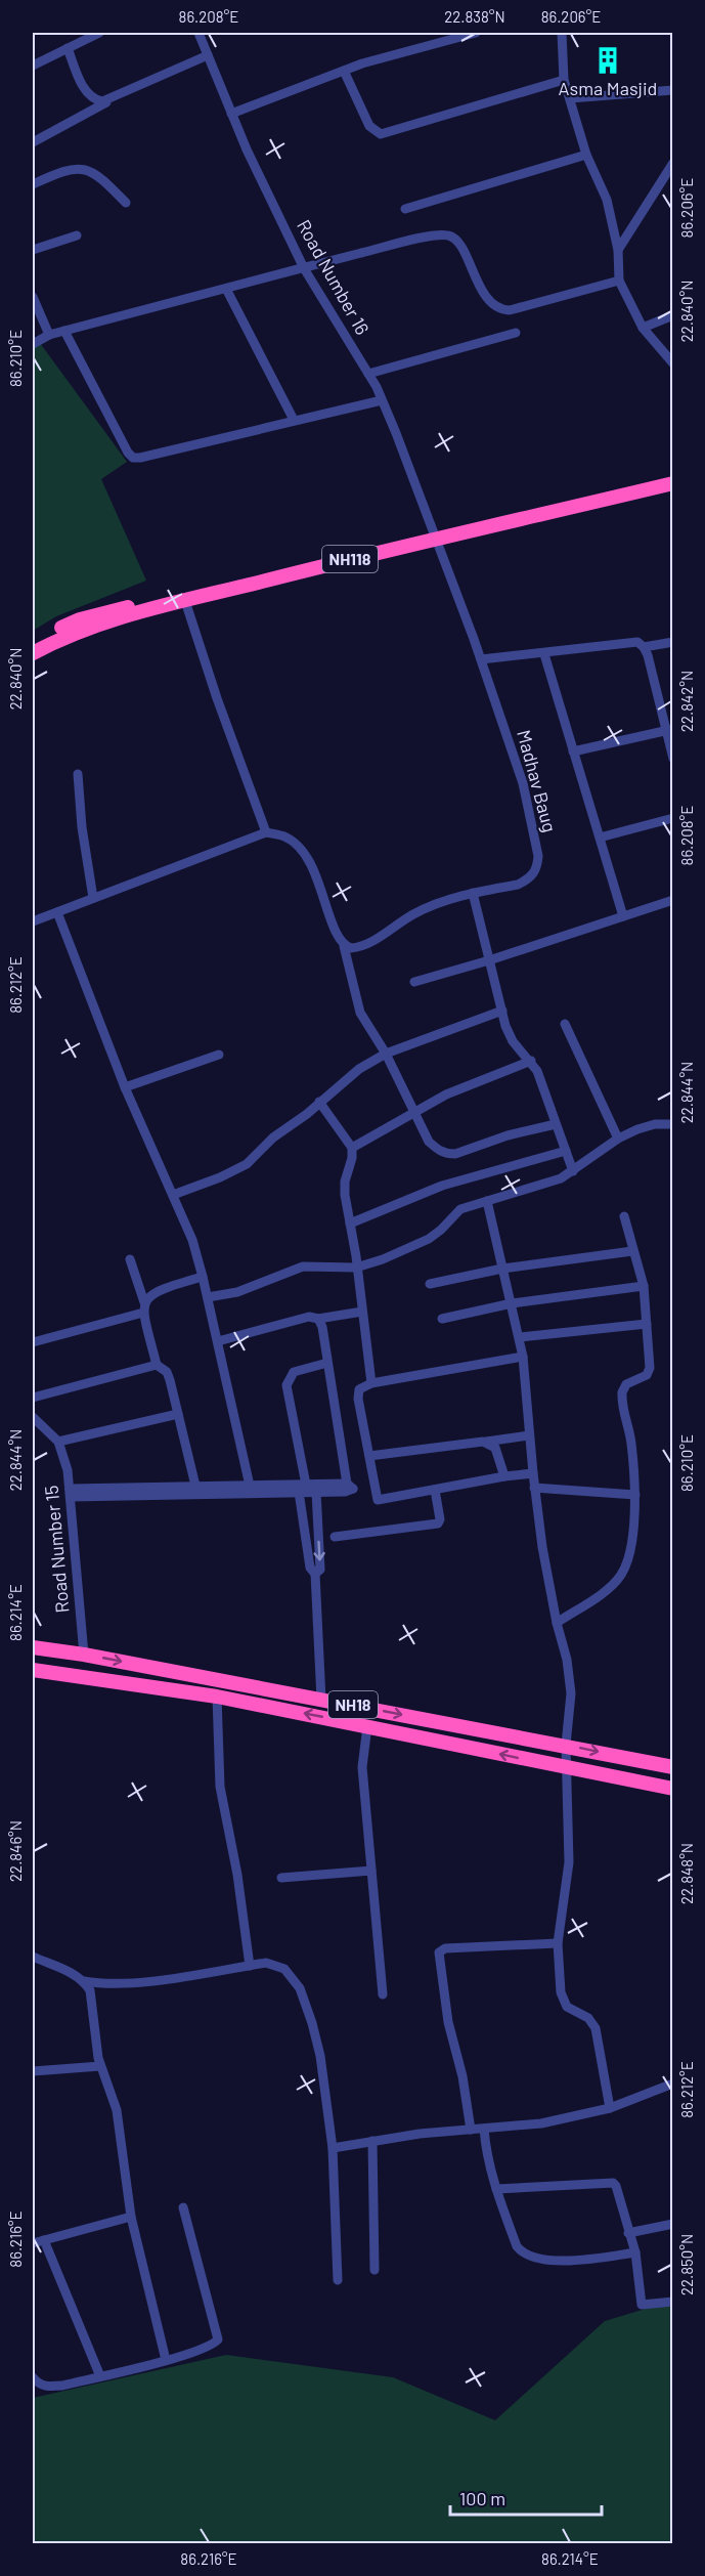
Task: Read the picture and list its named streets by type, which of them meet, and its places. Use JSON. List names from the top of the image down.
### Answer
{
  "streets": {
    "highway": ["NH118", "NH18"],
    "street": ["Road Number 16", "Madhav Baug", "Road Number 15"]
  },
  "crossings": [
    ["Road Number 16", "NH118"],
    ["Road Number 16", "Madhav Baug"],
    ["NH118", "Madhav Baug"],
    ["Road Number 15", "NH18"]
  ],
  "places": {
    "building": ["Asma Masjid"]
  },
  "scale_bar": "100 m",
  "coordinates": [
    "86.208°E",
    "22.838°N",
    "86.206°E",
    "22.840°N",
    "86.210°E",
    "22.842°N",
    "86.212°E",
    "22.844°N",
    "86.214°E",
    "22.846°N",
    "22.848°N",
    "86.216°E",
    "22.850°N"
  ]
}
